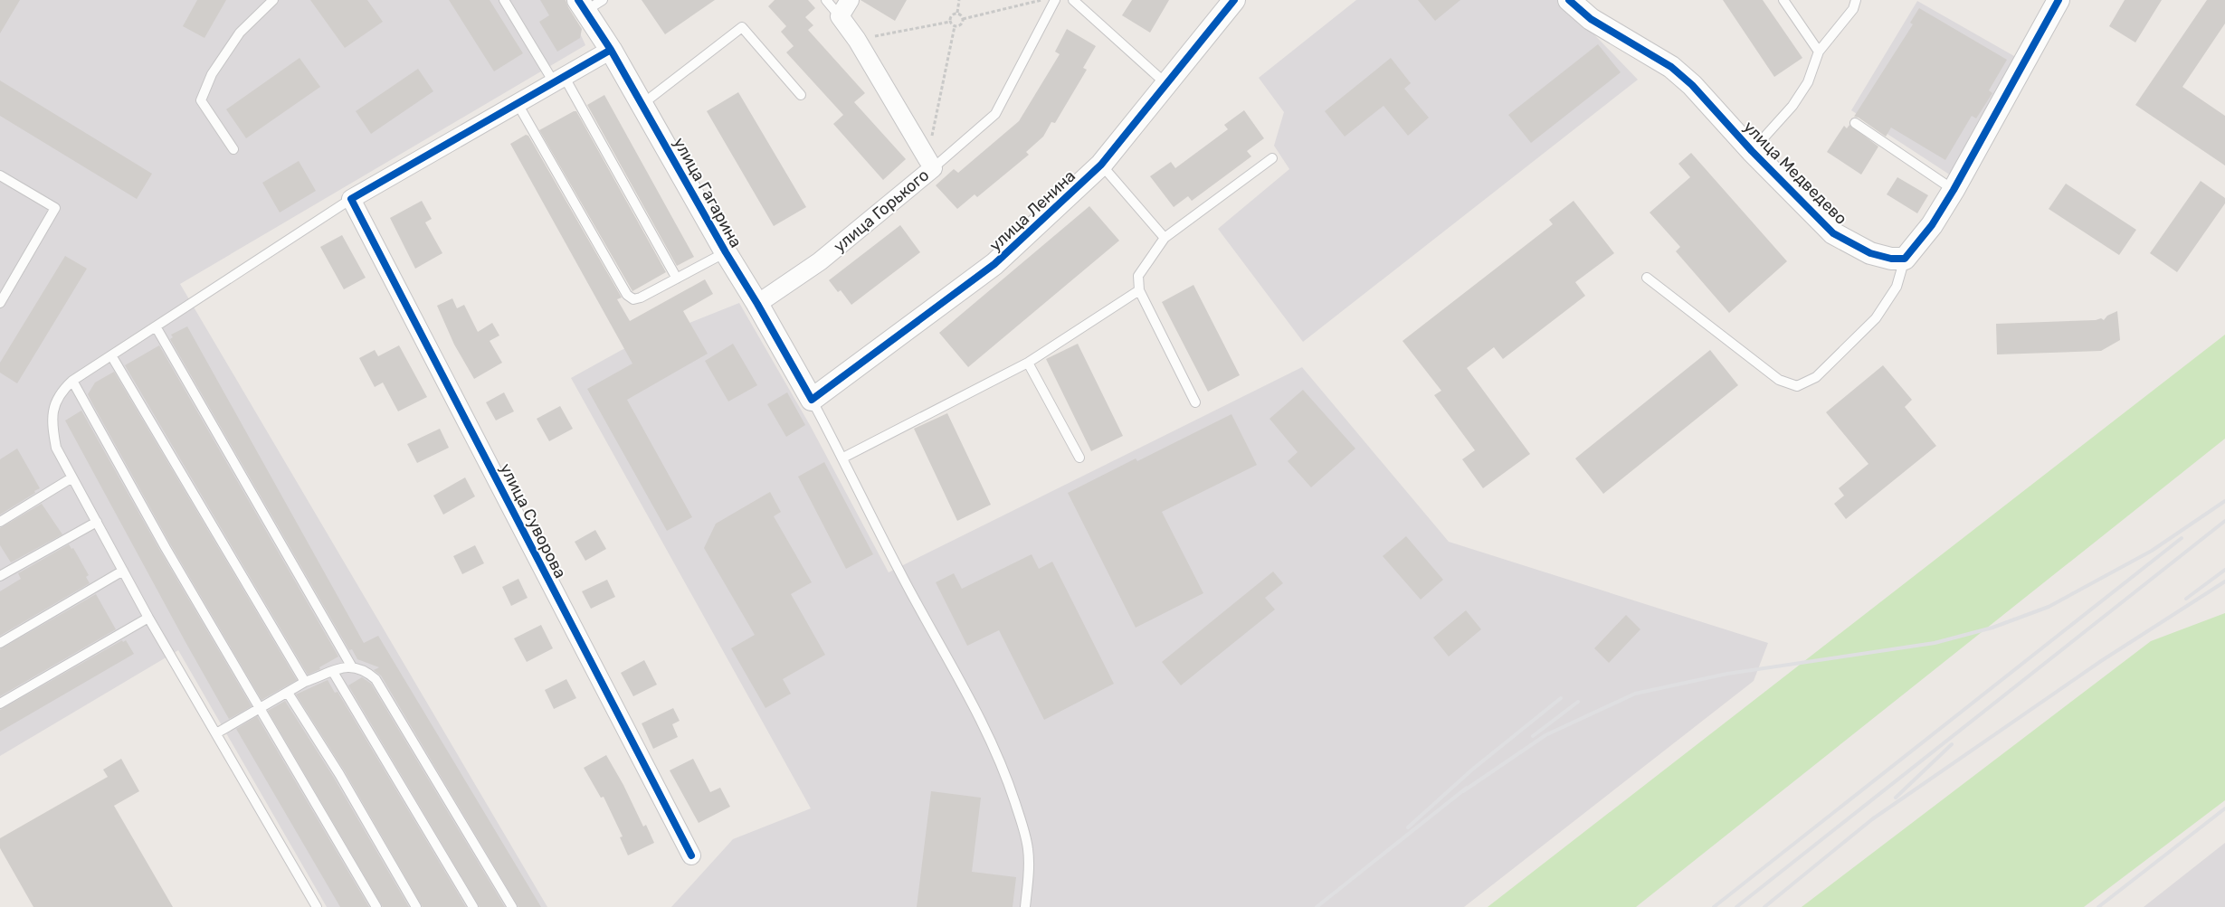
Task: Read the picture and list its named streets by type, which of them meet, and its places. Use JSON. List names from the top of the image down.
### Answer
{
  "streets": {
    "street": [
      "улица Медведево",
      "улица Гагарина",
      "улица Горького",
      "улица Ленина",
      "улица Суворова"
    ]
  },
  "crossings": [
    ["улица Гагарина", "улица Горького"],
    ["улица Гагарина", "улица Ленина"]
  ]
}
